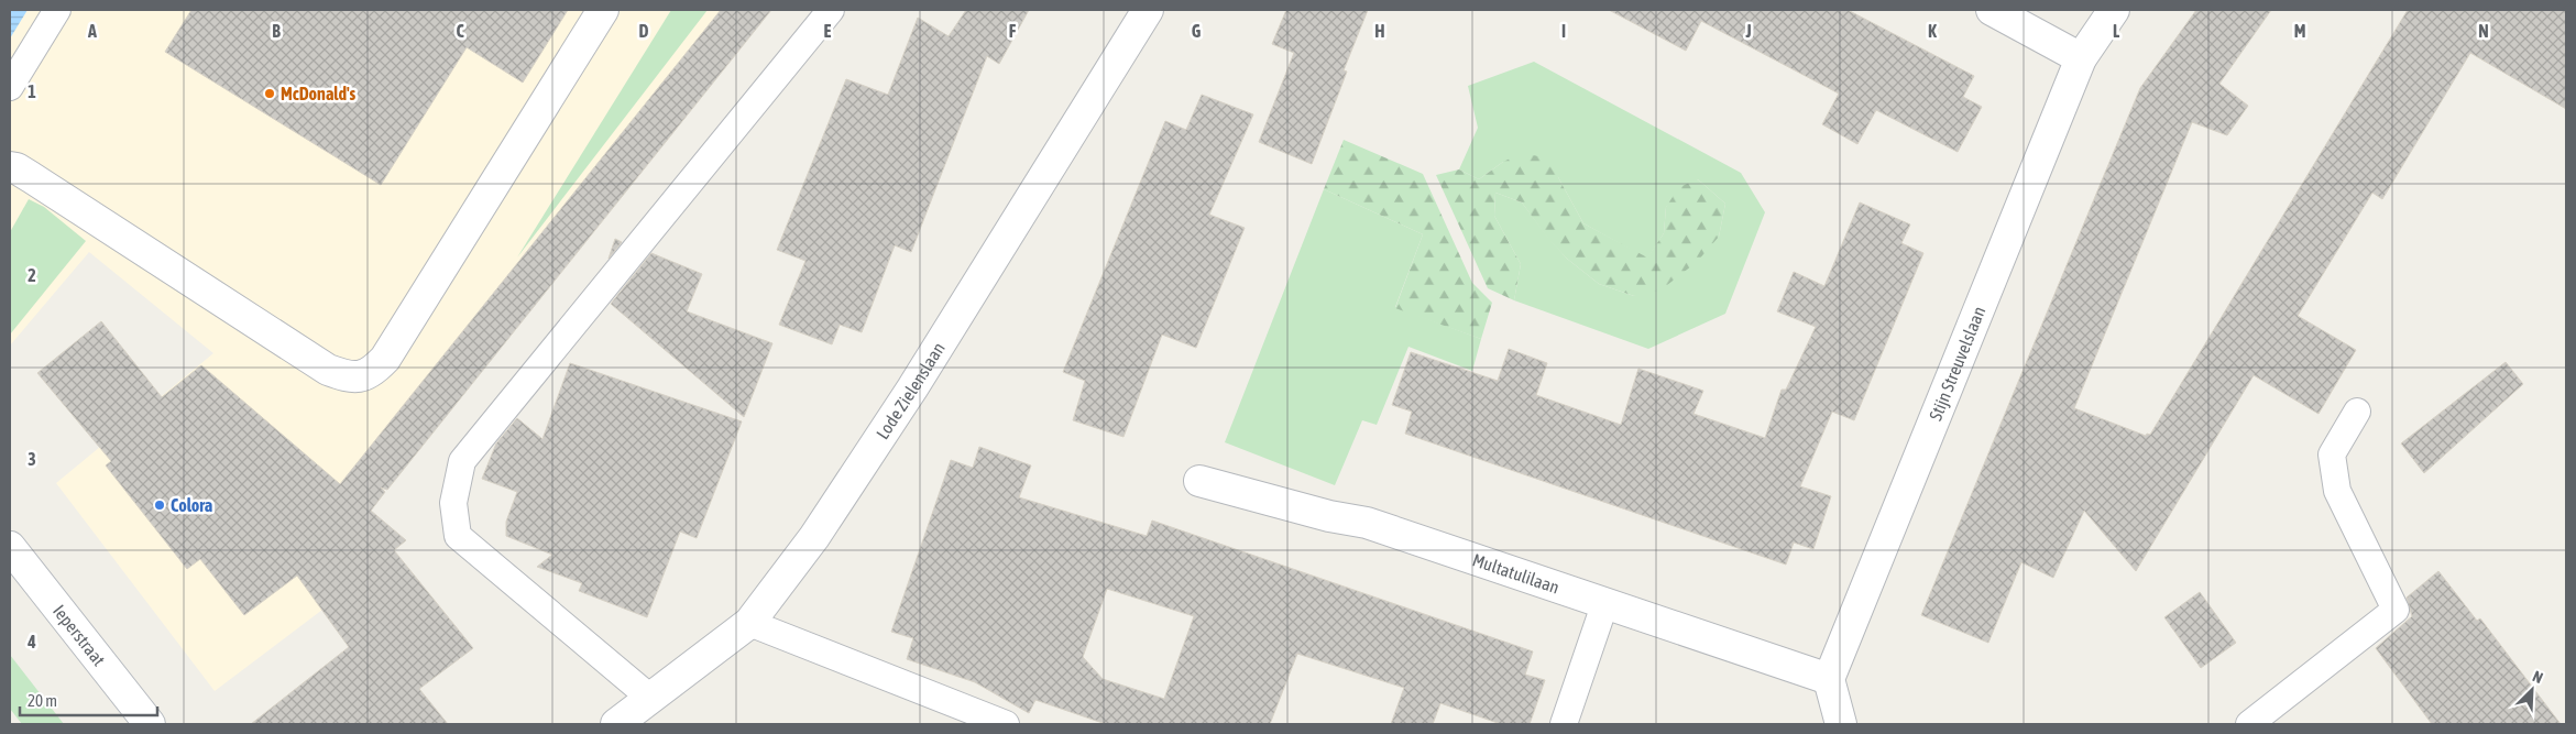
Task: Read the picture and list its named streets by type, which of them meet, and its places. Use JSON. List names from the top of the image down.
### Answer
{
  "streets": {
    "street": [
      "Stijn Streuvelslaan",
      "Lode Zielenslaan",
      "Multatulilaan",
      "Ieperstraat"
    ]
  },
  "crossings": [
    ["Stijn Streuvelslaan", "Multatulilaan"]
  ],
  "places": ["McDonald's", "Colora"],
  "scale_bar": "20 m",
  "north": "top right",
  "grid": {
    "columns": [
      "A",
      "B",
      "C",
      "D",
      "E",
      "F",
      "G",
      "H",
      "I",
      "J",
      "K",
      "L",
      "M",
      "N"
    ],
    "rows": [
      "1",
      "2",
      "3",
      "4"
    ]
  }
}
